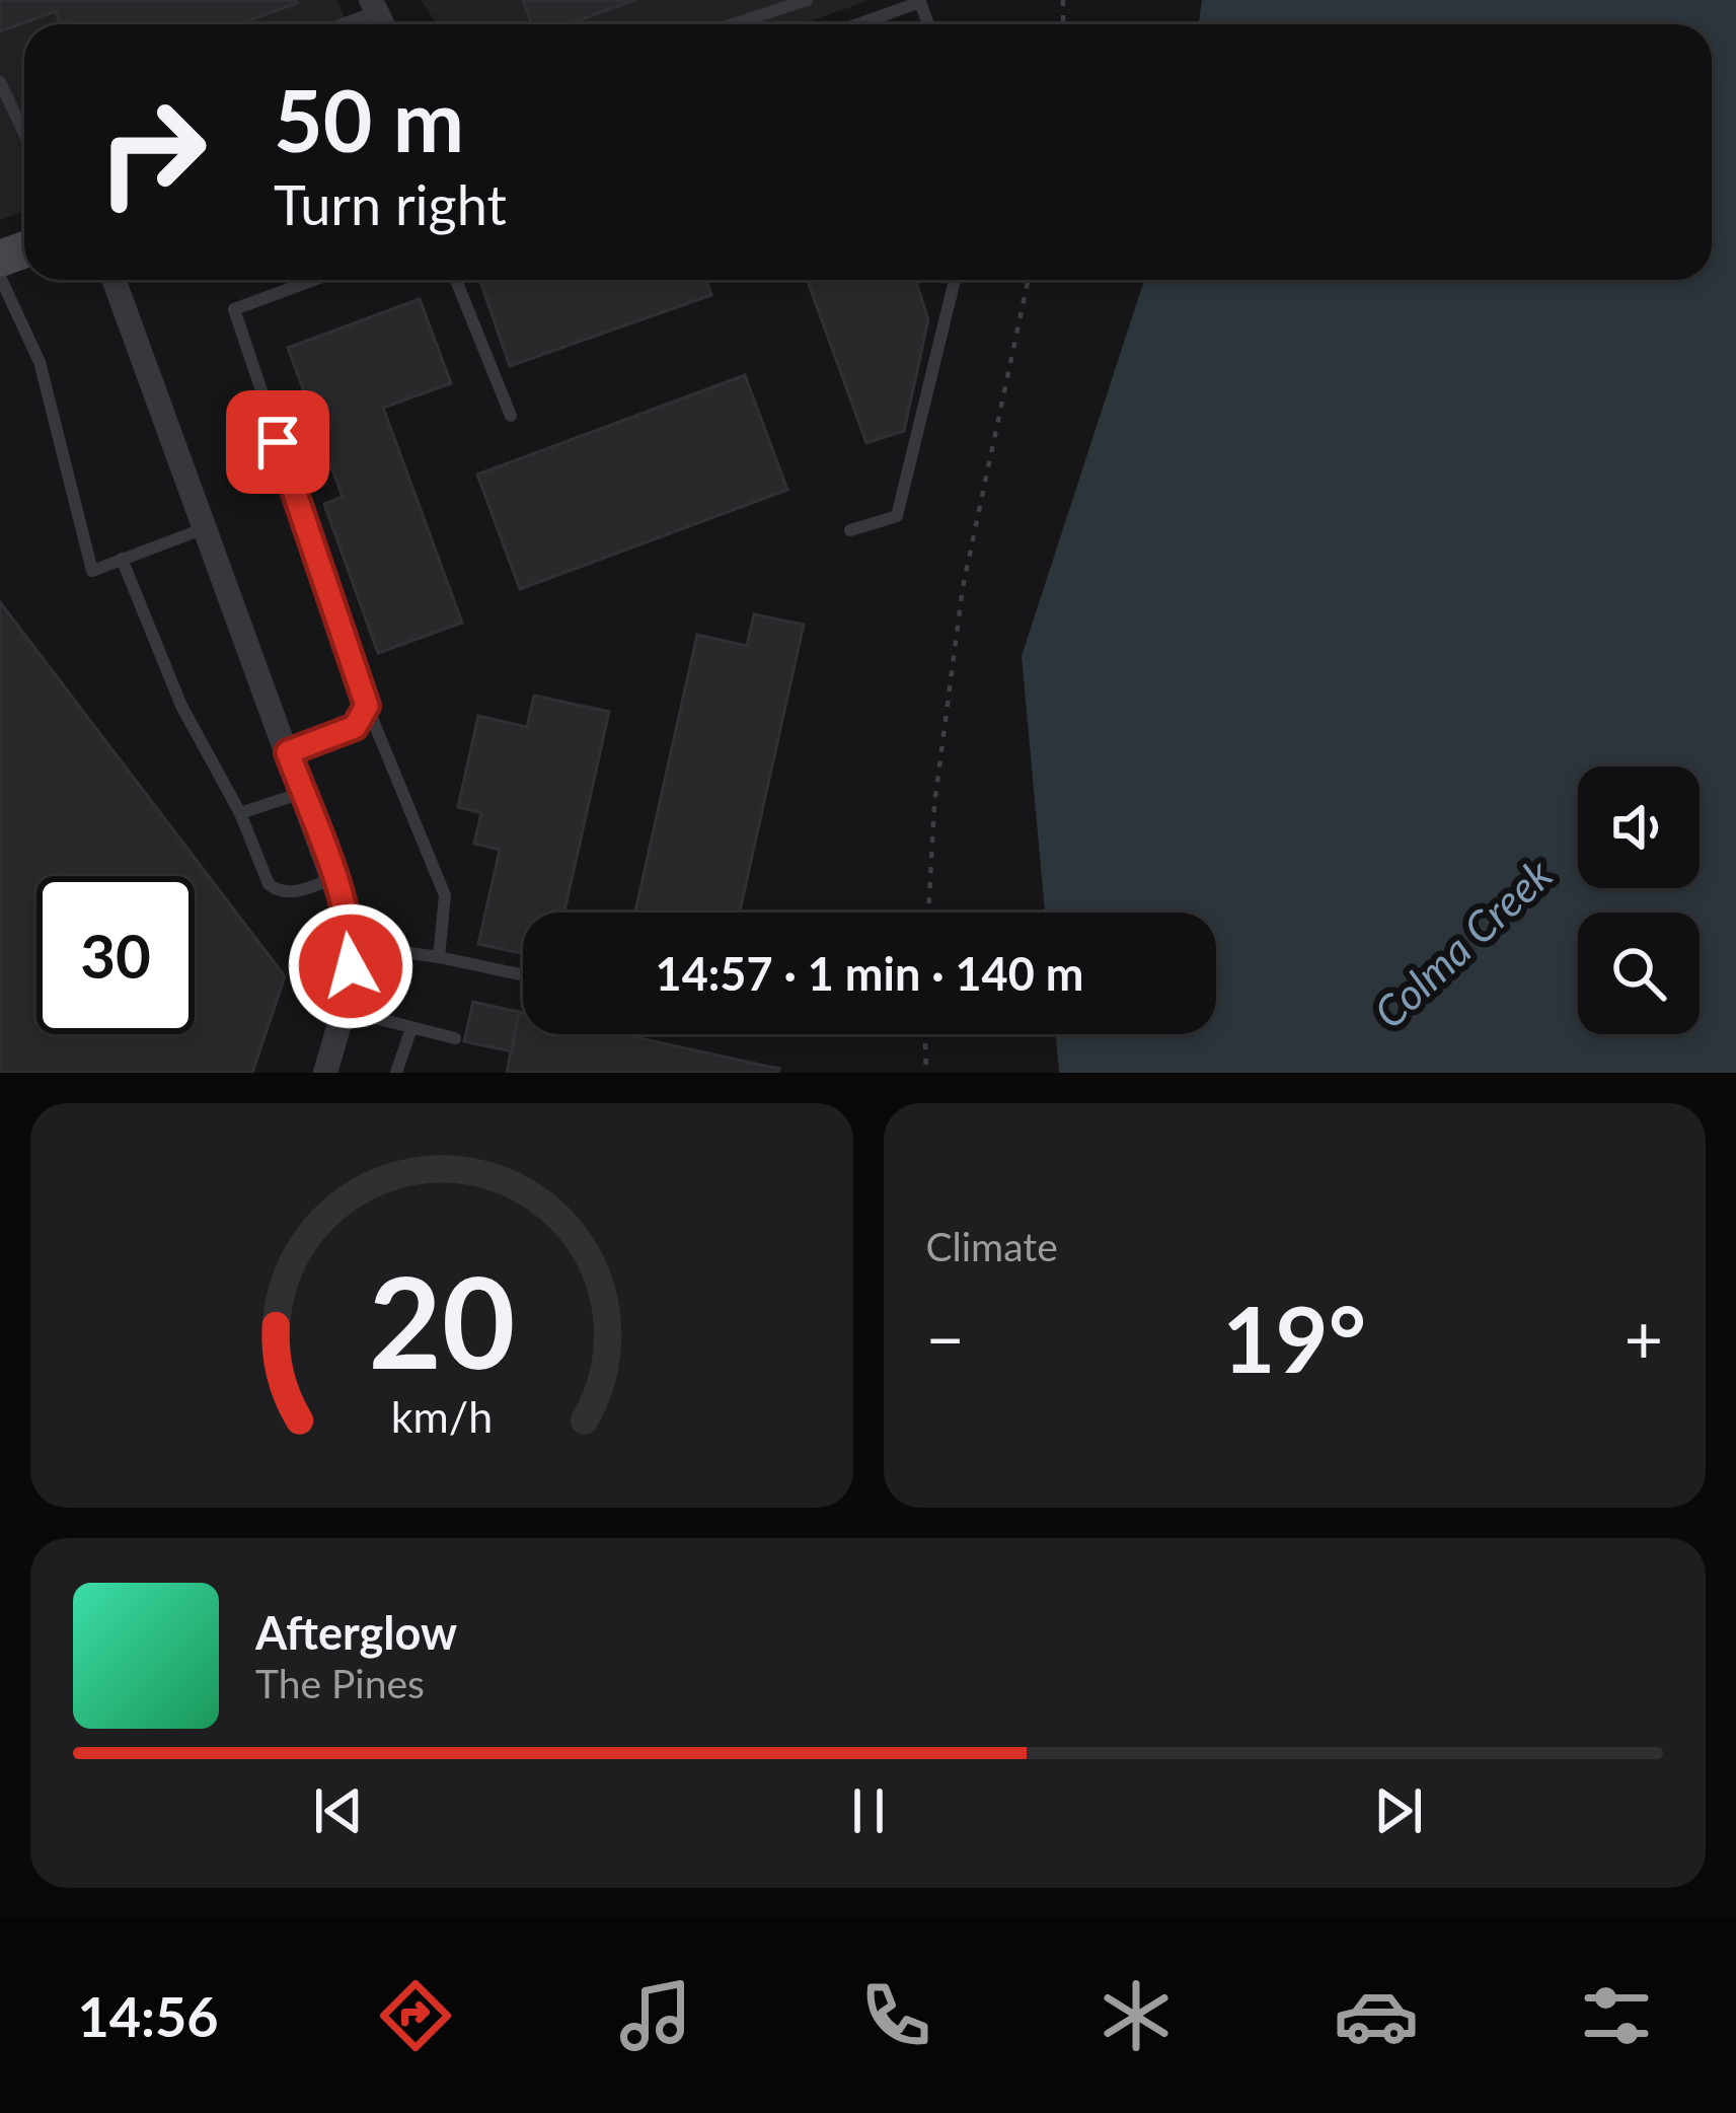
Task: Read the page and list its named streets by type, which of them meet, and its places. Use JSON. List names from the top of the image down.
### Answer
{
  "water": ["Colma Creek"],
  "page": {
    "turn": ["50 m", "Turn right"],
    "limit": "30",
    "trip": "14:57 · 1 min · 140 m",
    "tile": "Climate",
    "heat": ["−", "19°", "+"],
    "song": ["Afterglow", "The Pines"],
    "tabs": "14:56",
    "gauge": ["20", "km/h"]
  }
}
